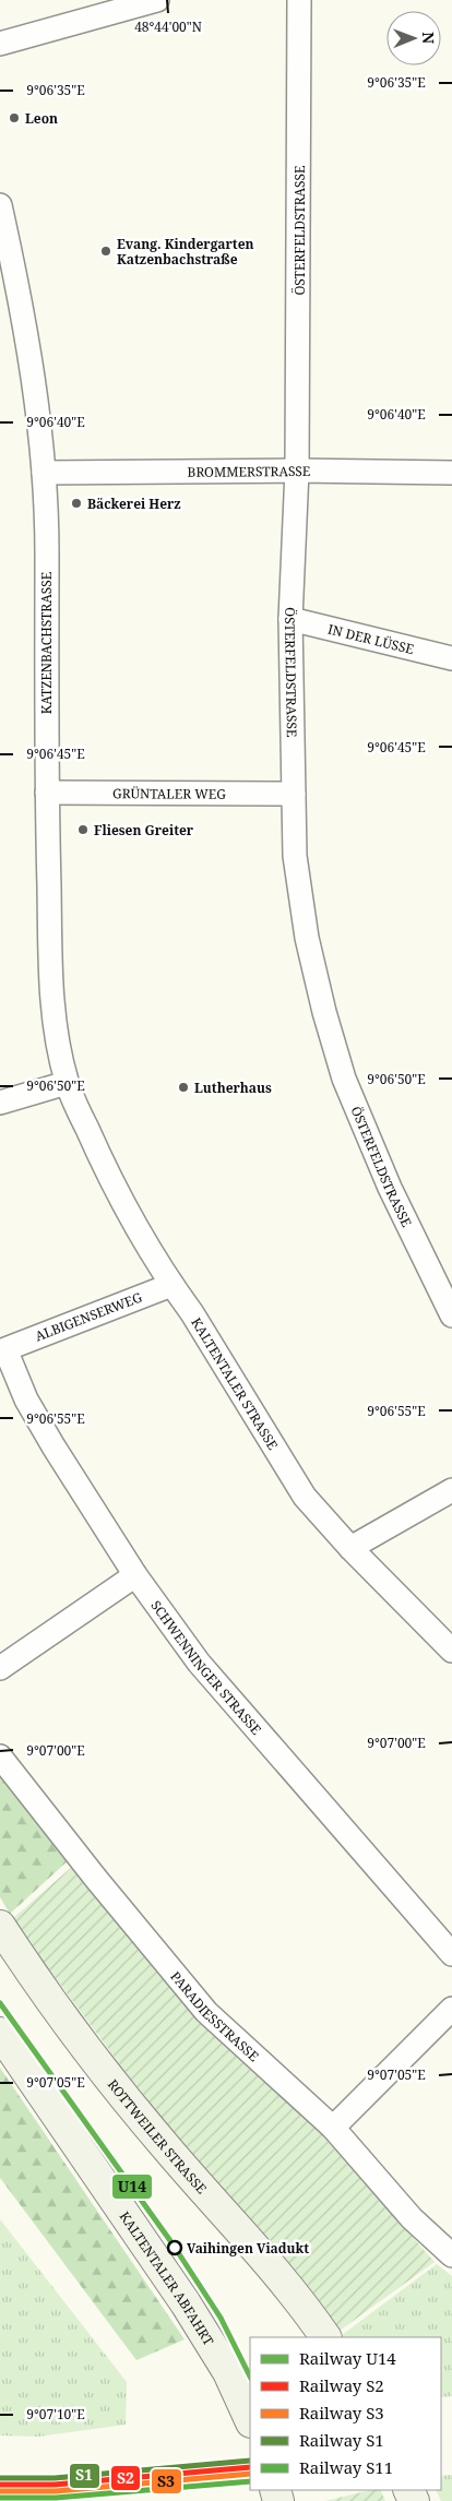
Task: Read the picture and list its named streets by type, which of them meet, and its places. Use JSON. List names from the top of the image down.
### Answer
{
  "streets": {
    "main road": ["ROTTWEILER STRASSE", "KALTENTALER ABFAHRT"],
    "street": [
      "ÖSTERFELDSTRASSE",
      "BROMMERSTRASSE",
      "IN DER LÜSSE",
      "KATZENBACHSTRASSE",
      "GRÜNTALER WEG",
      "ALBIGENSERWEG",
      "KALTENTALER STRASSE",
      "SCHWENNINGER STRASSE",
      "PARADIESSTRASSE"
    ]
  },
  "crossings": [
    ["ÖSTERFELDSTRASSE", "BROMMERSTRASSE"],
    ["ÖSTERFELDSTRASSE", "IN DER LÜSSE"],
    ["ÖSTERFELDSTRASSE", "GRÜNTALER WEG"],
    ["BROMMERSTRASSE", "KATZENBACHSTRASSE"],
    ["KATZENBACHSTRASSE", "GRÜNTALER WEG"],
    ["KATZENBACHSTRASSE", "KALTENTALER STRASSE"],
    ["ALBIGENSERWEG", "KALTENTALER STRASSE"],
    ["ALBIGENSERWEG", "SCHWENNINGER STRASSE"]
  ],
  "places": [
    "Leon",
    "Evang. Kindergarten Katzenbachstraße",
    "Bäckerei Herz",
    "Fliesen Greiter",
    "Lutherhaus",
    "Vaihingen Viadukt"
  ],
  "lines": [
    "rail line U14",
    "rail line S1",
    "rail line S2",
    "rail line S3",
    "rail line S11"
  ],
  "legend": [
    "Railway U14",
    "Railway S2",
    "Railway S3",
    "Railway S1",
    "Railway S11"
  ],
  "north": "right",
  "coordinates": [
    "48°44'00\"N",
    "9°06'35\"E",
    "9°06'40\"E",
    "9°06'45\"E",
    "9°06'50\"E",
    "9°06'55\"E",
    "9°07'00\"E",
    "9°07'05\"E",
    "9°07'10\"E"
  ]
}
